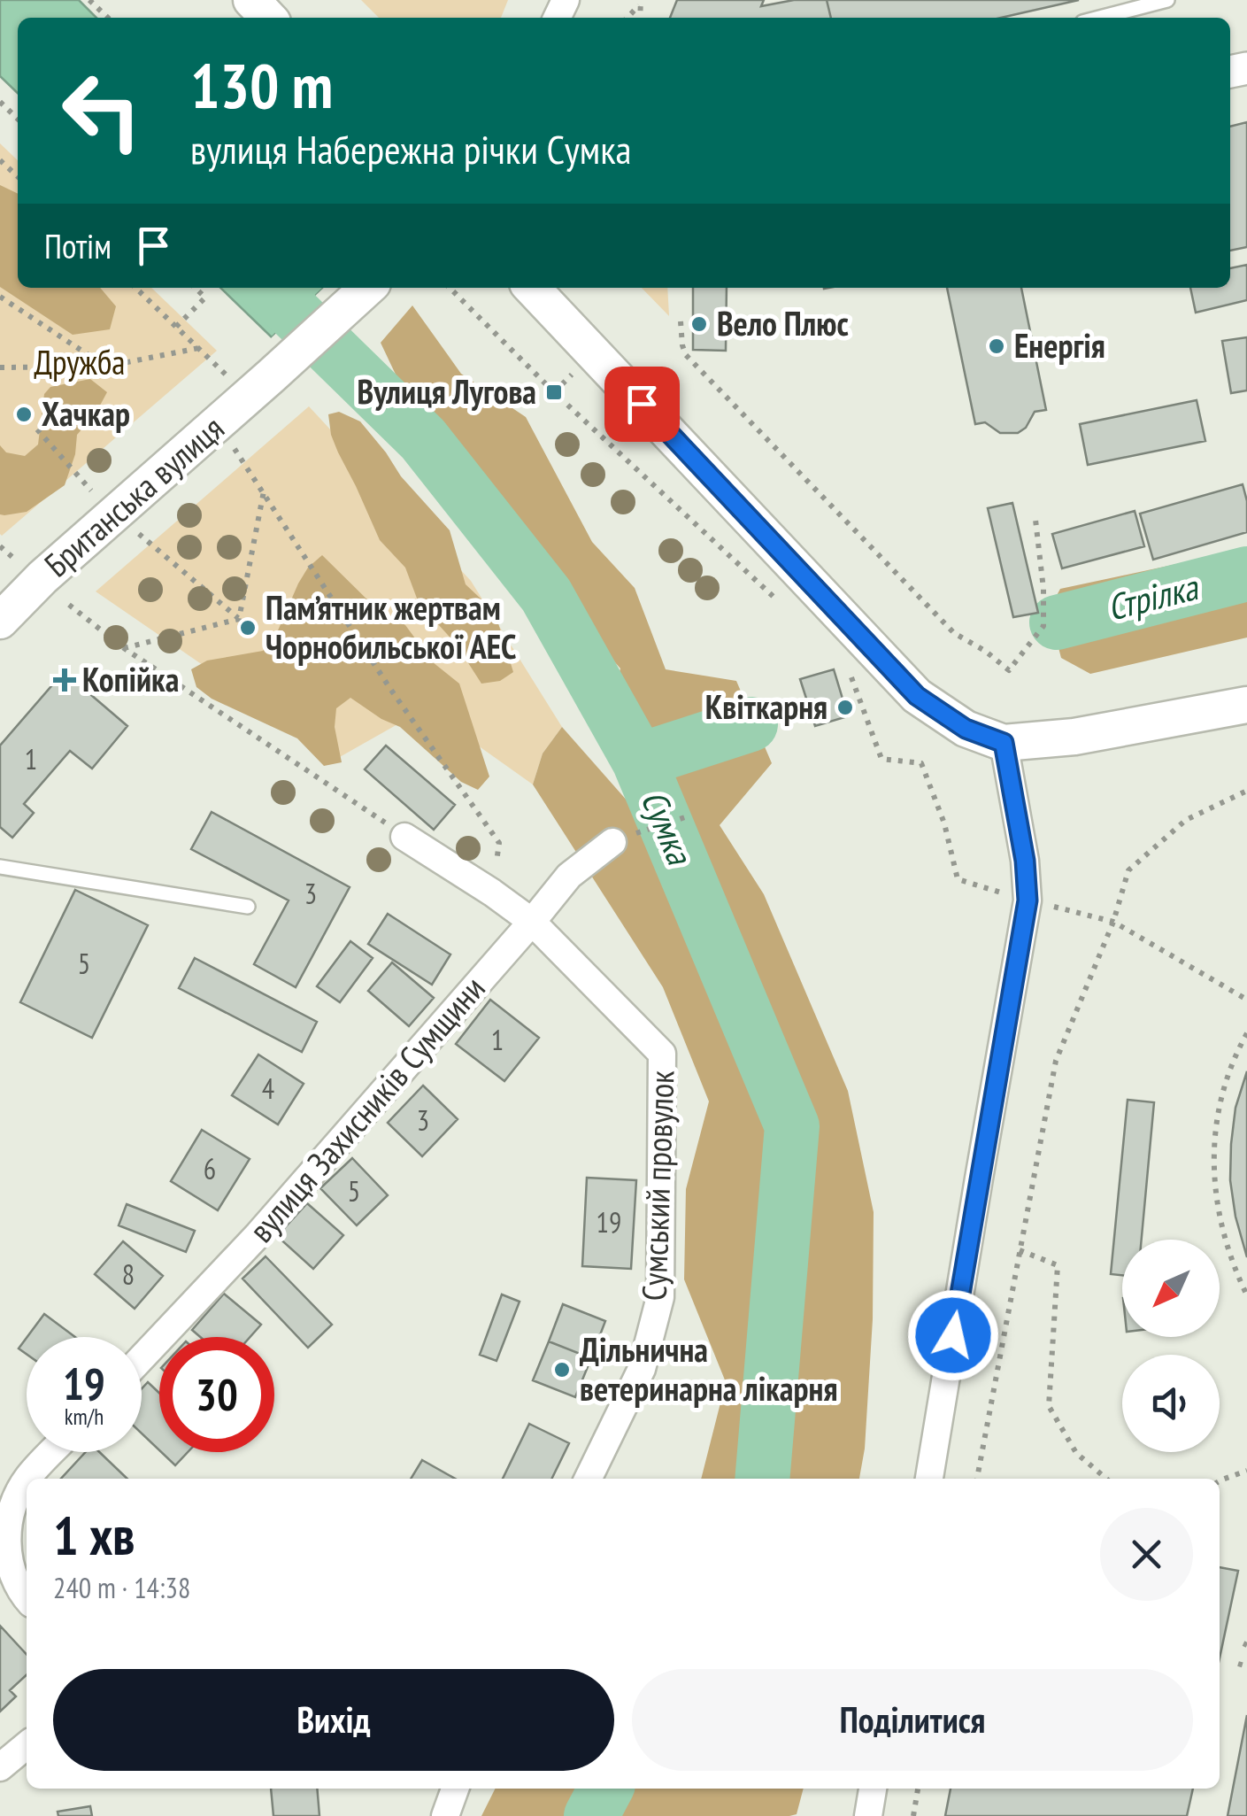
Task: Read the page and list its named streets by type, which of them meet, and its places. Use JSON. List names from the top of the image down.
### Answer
{
  "streets": {
    "main road": ["Британська вулиця"],
    "street": ["вулиця Захисників Сумщини", "Сумський провулок"]
  },
  "crossings": [
    ["вулиця Захисників Сумщини", "Сумський провулок"]
  ],
  "water": ["Стрілка", "Сумка"],
  "parks": ["Дружба"],
  "places": {
    "other": [
      "Вело Плюс",
      "Енергія",
      "Хачкар",
      "Пам’ятник жертвам Чорнобильської АЕС",
      "Квіткарня",
      "Дільнична ветеринарна лікарня"
    ],
    "transit": ["Вулиця Лугова"],
    "health": ["Копійка"]
  },
  "house_numbers": [
    "1",
    "3",
    "5",
    "1",
    "4",
    "3",
    "6",
    "5",
    "19",
    "8"
  ],
  "north": "bottom left",
  "page": {
    "turn": ["130 m", "вулиця Набережна річки Сумка"],
    "then": "Потім",
    "speed": "19 km/h",
    "limit": "30",
    "heading": ["1 хв", "240 m · 14:38"],
    "buttons": ["Вихід", "Поділитися"]
  }
}
